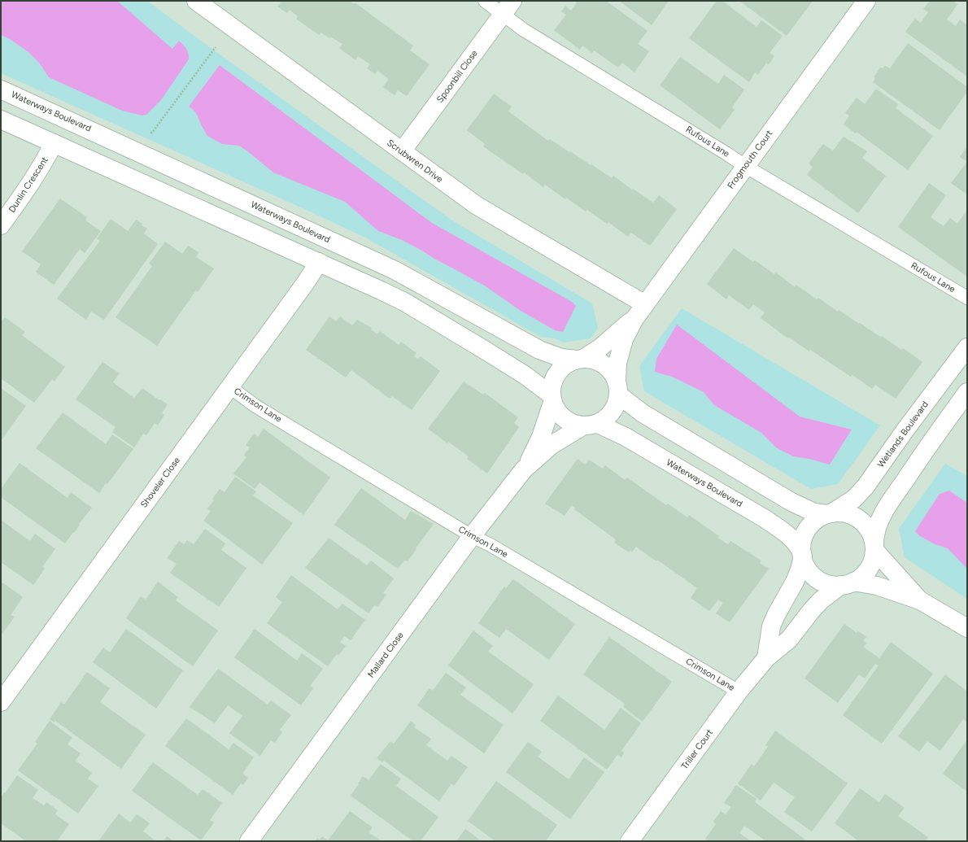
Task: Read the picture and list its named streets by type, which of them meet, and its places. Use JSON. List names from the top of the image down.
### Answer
{
  "streets": {
    "street": [
      "Spoonbill Close",
      "Waterways Boulevard",
      "Frogmouth Court",
      "Scrubwren Drive",
      "Dunlin Crescent",
      "Wetlands Boulevard",
      "Shoveler Close",
      "Mallard Close",
      "Triller Court"
    ],
    "lane": ["Rufous Lane", "Crimson Lane"]
  },
  "crossings": [
    ["Spoonbill Close", "Rufous Lane"],
    ["Spoonbill Close", "Scrubwren Drive"],
    ["Waterways Boulevard", "Frogmouth Court"],
    ["Waterways Boulevard", "Wetlands Boulevard"],
    ["Waterways Boulevard", "Mallard Close"],
    ["Waterways Boulevard", "Triller Court"],
    ["Rufous Lane", "Frogmouth Court"],
    ["Frogmouth Court", "Scrubwren Drive"],
    ["Frogmouth Court", "Mallard Close"],
    ["Crimson Lane", "Shoveler Close"],
    ["Crimson Lane", "Mallard Close"],
    ["Crimson Lane", "Triller Court"],
    ["Wetlands Boulevard", "Triller Court"]
  ]
}
